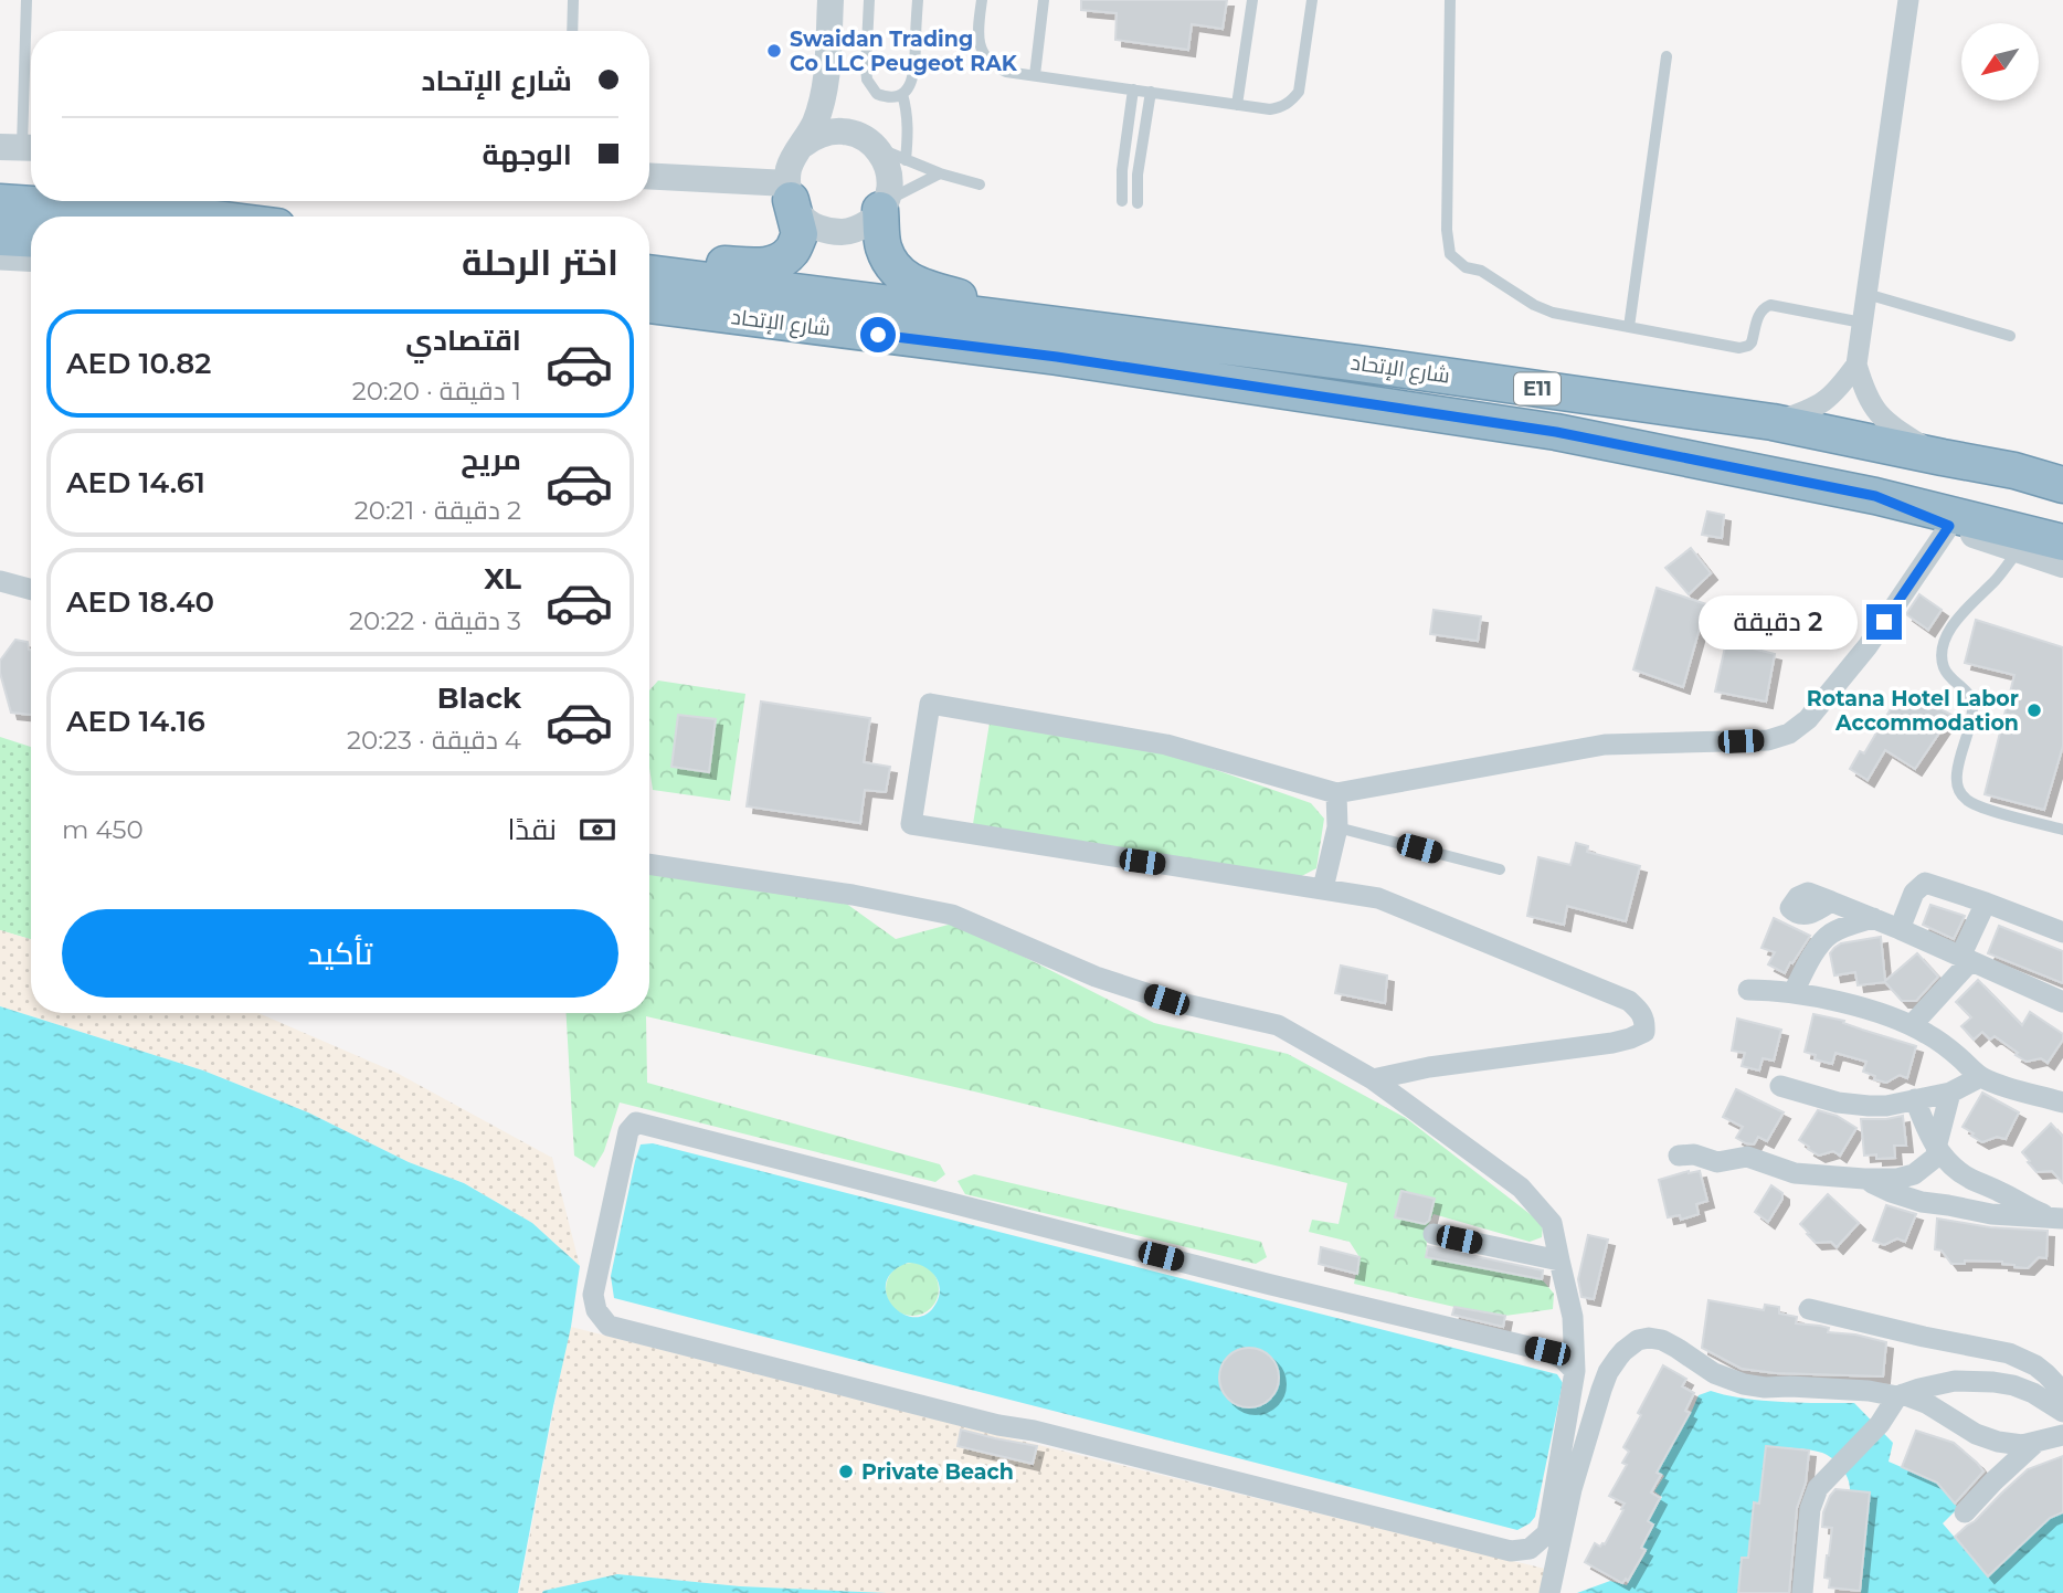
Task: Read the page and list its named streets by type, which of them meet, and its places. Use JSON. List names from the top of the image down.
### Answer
{
  "streets": {
    "highway": ["شارع الإتحاد", "E11"]
  },
  "places": ["Swaidan Trading Co LLC Peugeot RAK", "Rotana Hotel Labor Accommodation", "Private Beach"],
  "north": "bottom left",
  "page": {
    "banner": ["شارع الإتحاد", "الوجهة"],
    "heading": "اختر الرحلة",
    "list": [
      {
        "name": "اقتصادي",
        "note": "1 دقيقة · 20:20",
        "value": "AED 10.82"
      },
      {
        "name": "مريح",
        "note": "2 دقيقة · 20:21",
        "value": "AED 14.61"
      },
      {
        "name": "XL",
        "note": "3 دقيقة · 20:22",
        "value": "AED 18.40"
      },
      {
        "name": "Black",
        "note": "4 دقيقة · 20:23",
        "value": "AED 14.16"
      }
    ],
    "bubble": "2 دقيقة",
    "pay": ["نقدًا", "450 m"],
    "buttons": "تأكيد"
  }
}
